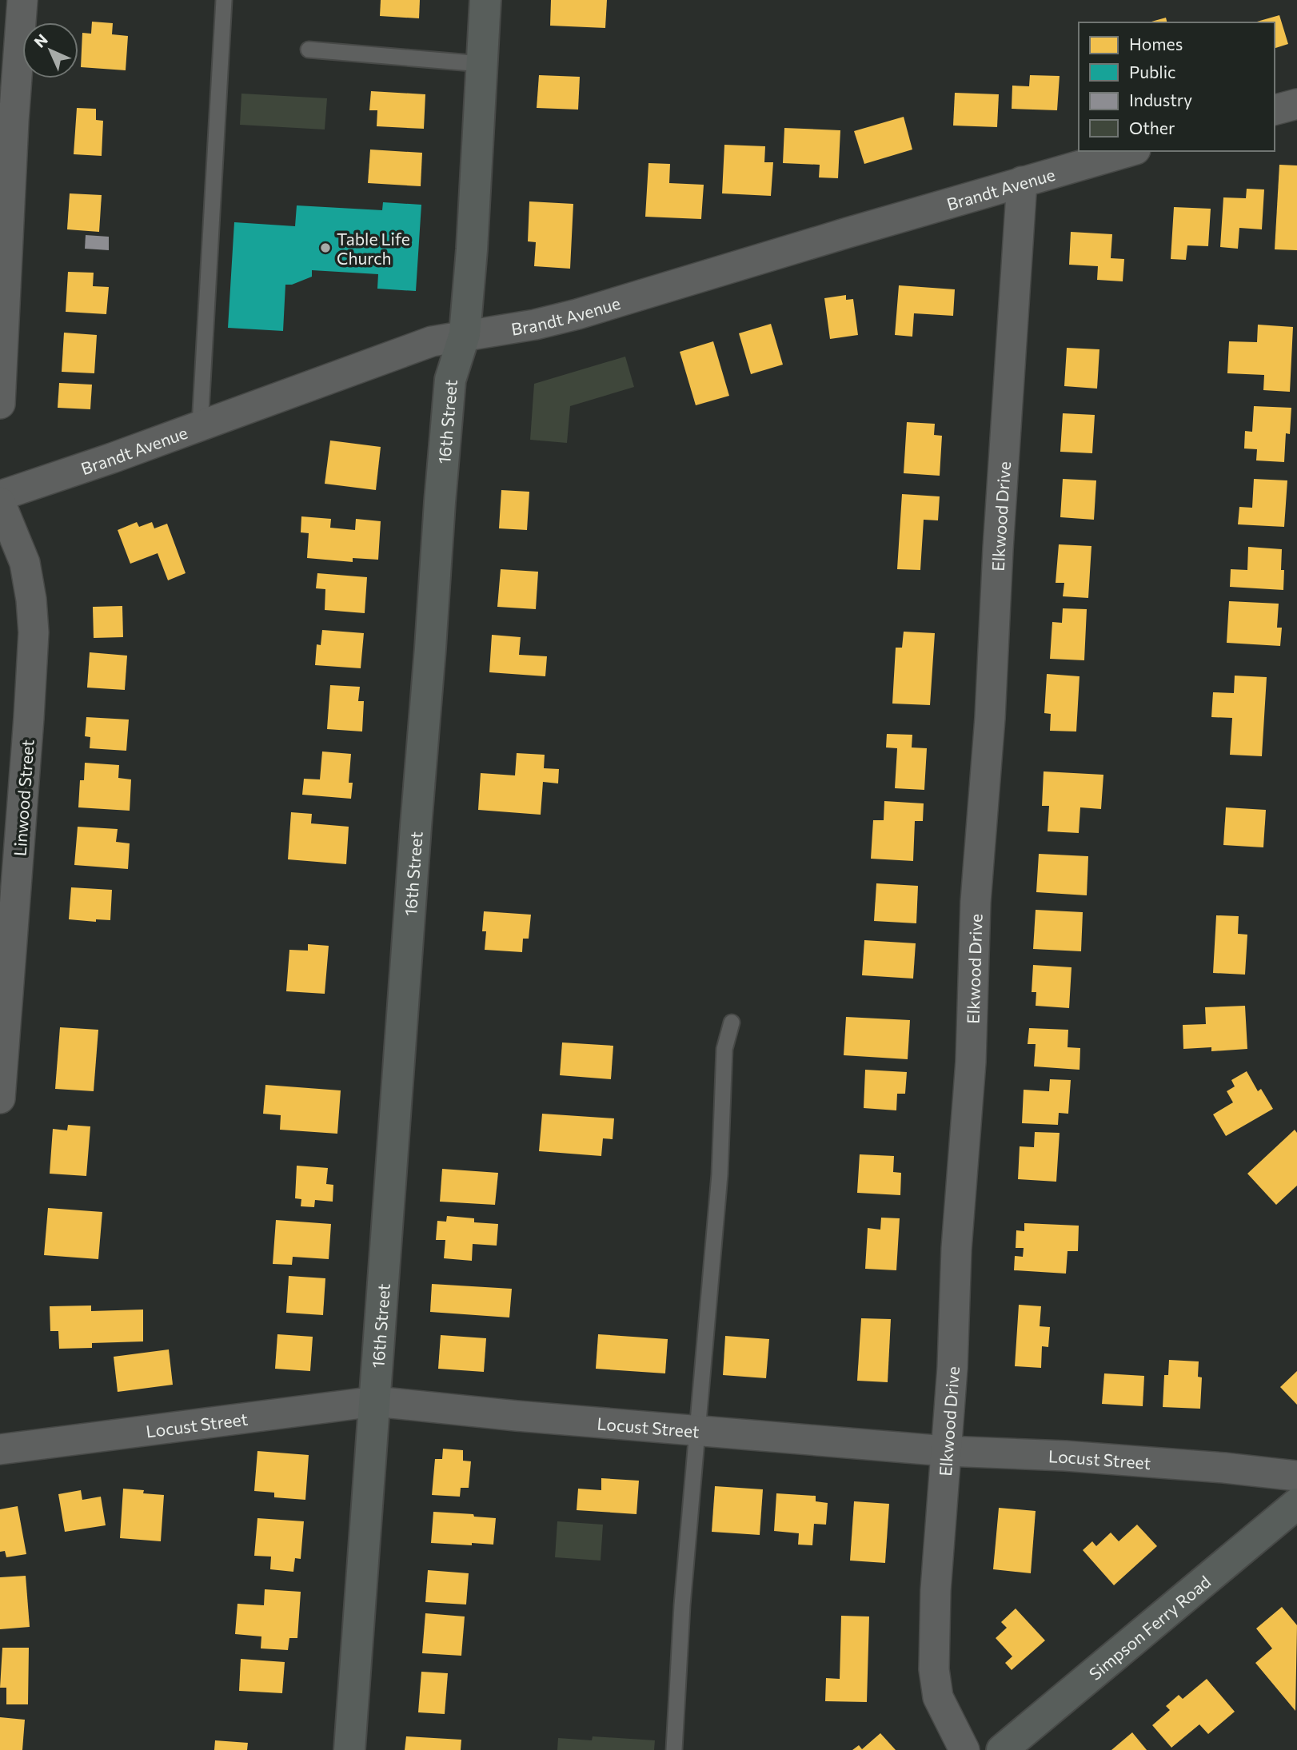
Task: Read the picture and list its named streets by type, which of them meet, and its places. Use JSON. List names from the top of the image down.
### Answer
{
  "streets": {
    "street": [
      "Brandt Avenue",
      "16th Street",
      "Elkwood Drive",
      "Linwood Street",
      "Locust Street",
      "Simpson Ferry Road"
    ]
  },
  "crossings": [
    ["Brandt Avenue", "16th Street"],
    ["Brandt Avenue", "Elkwood Drive"],
    ["16th Street", "Locust Street"],
    ["Elkwood Drive", "Locust Street"]
  ],
  "places": ["Table Life Church"],
  "legend": [
    "Homes",
    "Public",
    "Industry",
    "Other"
  ],
  "north": "top left"
}
